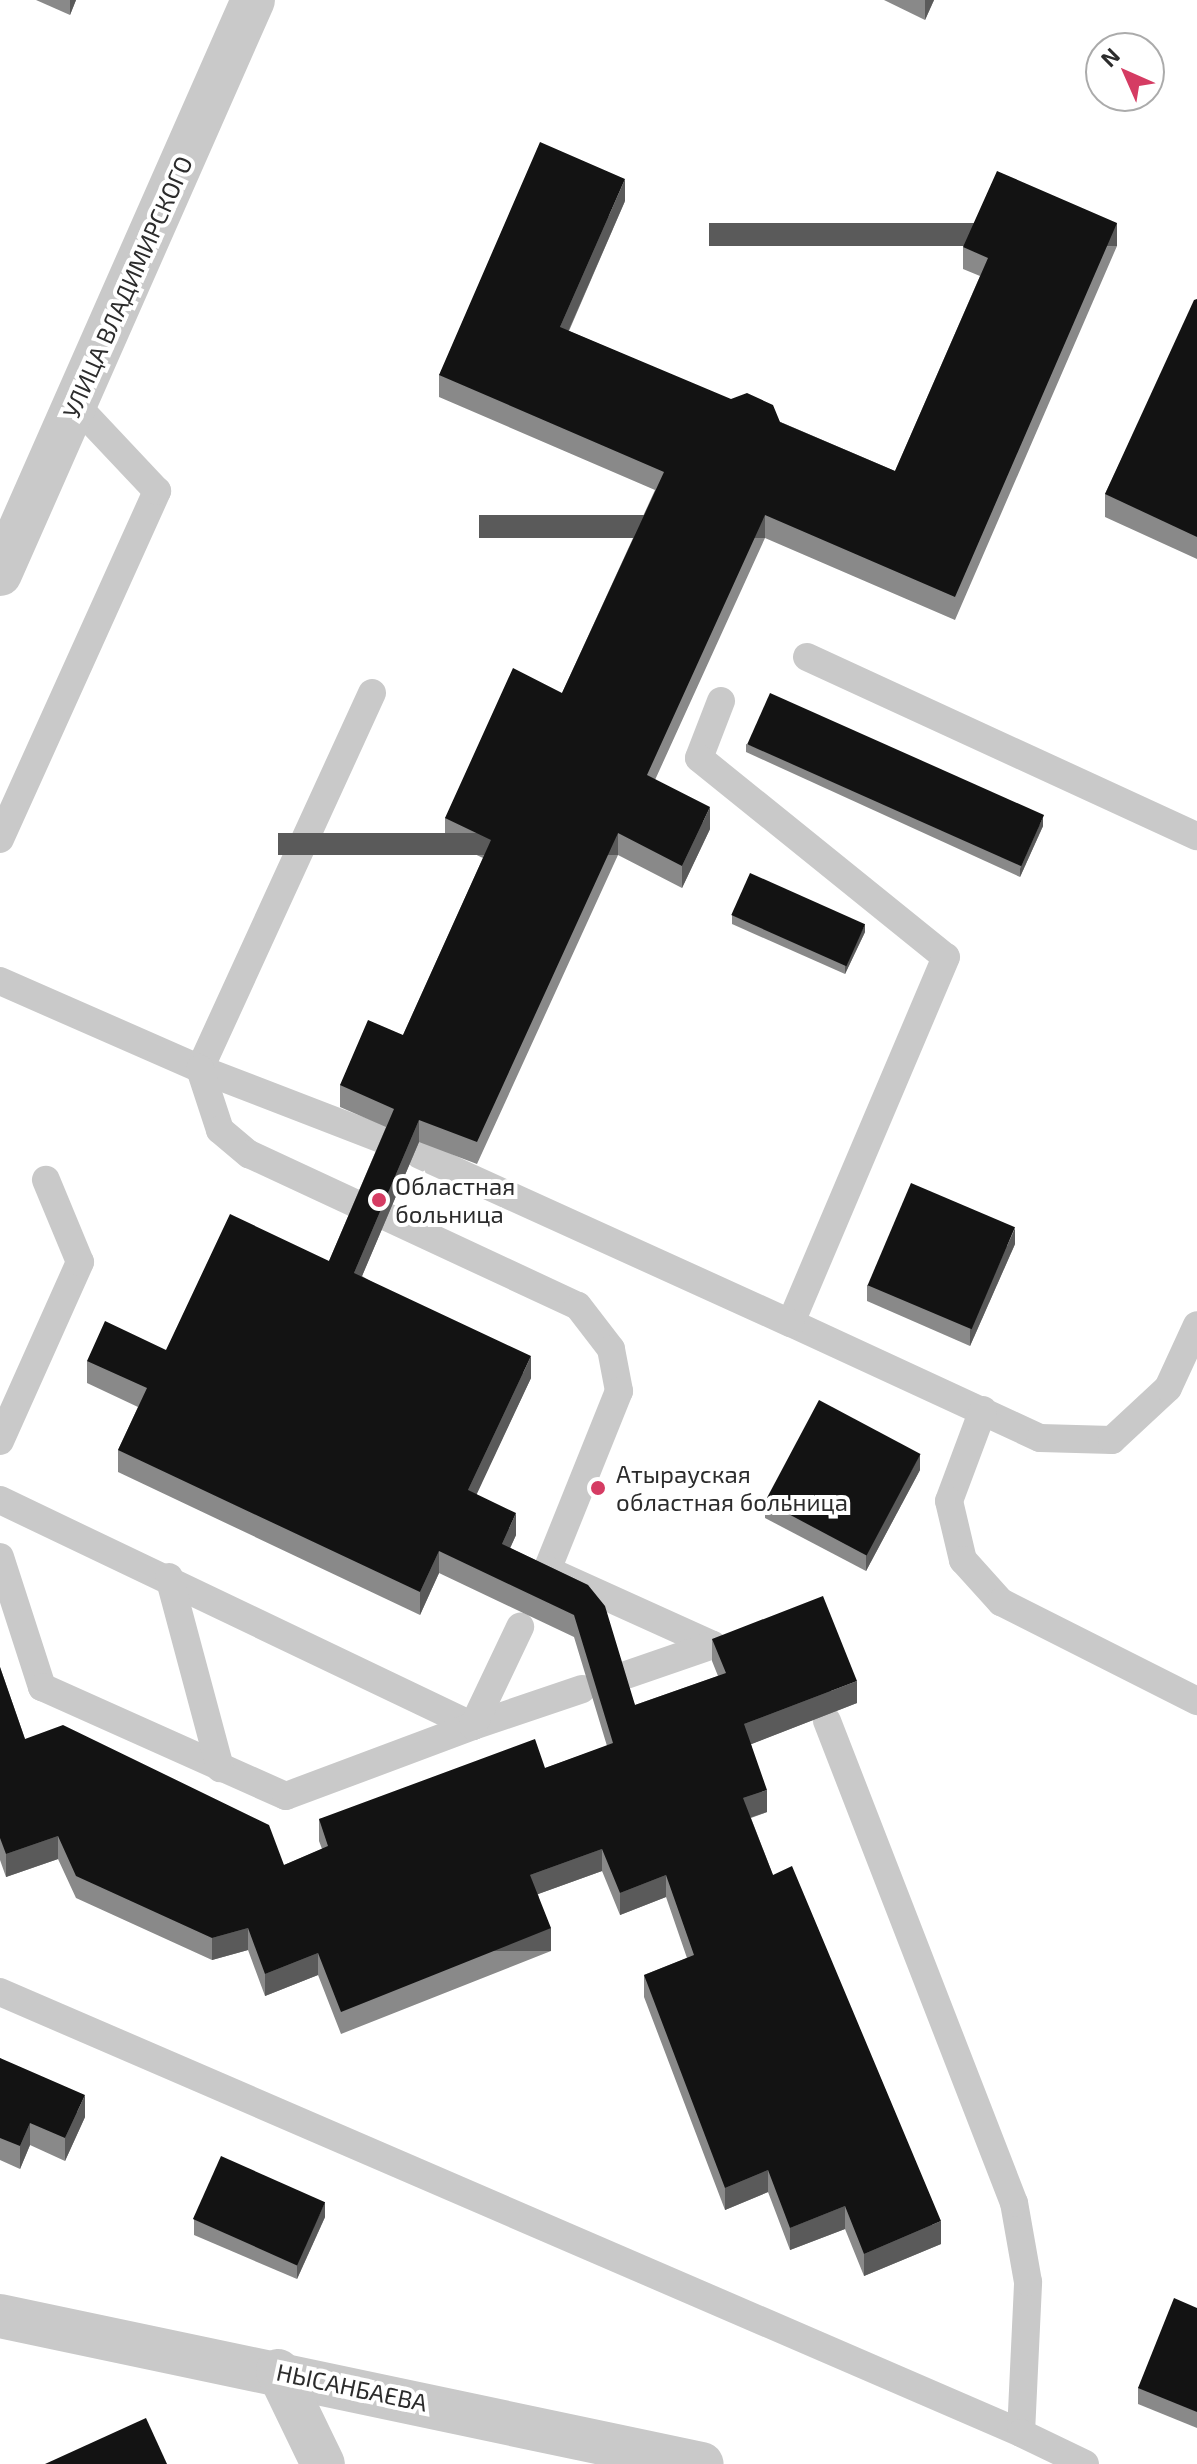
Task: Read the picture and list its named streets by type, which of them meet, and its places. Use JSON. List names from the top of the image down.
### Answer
{
  "streets": {
    "street": ["УЛИЦА ВЛАДИМИРСКОГО", "НЫСАНБАЕВА"]
  },
  "places": ["Областная больница", "Атырауская областная больница"],
  "north": "top left"
}
